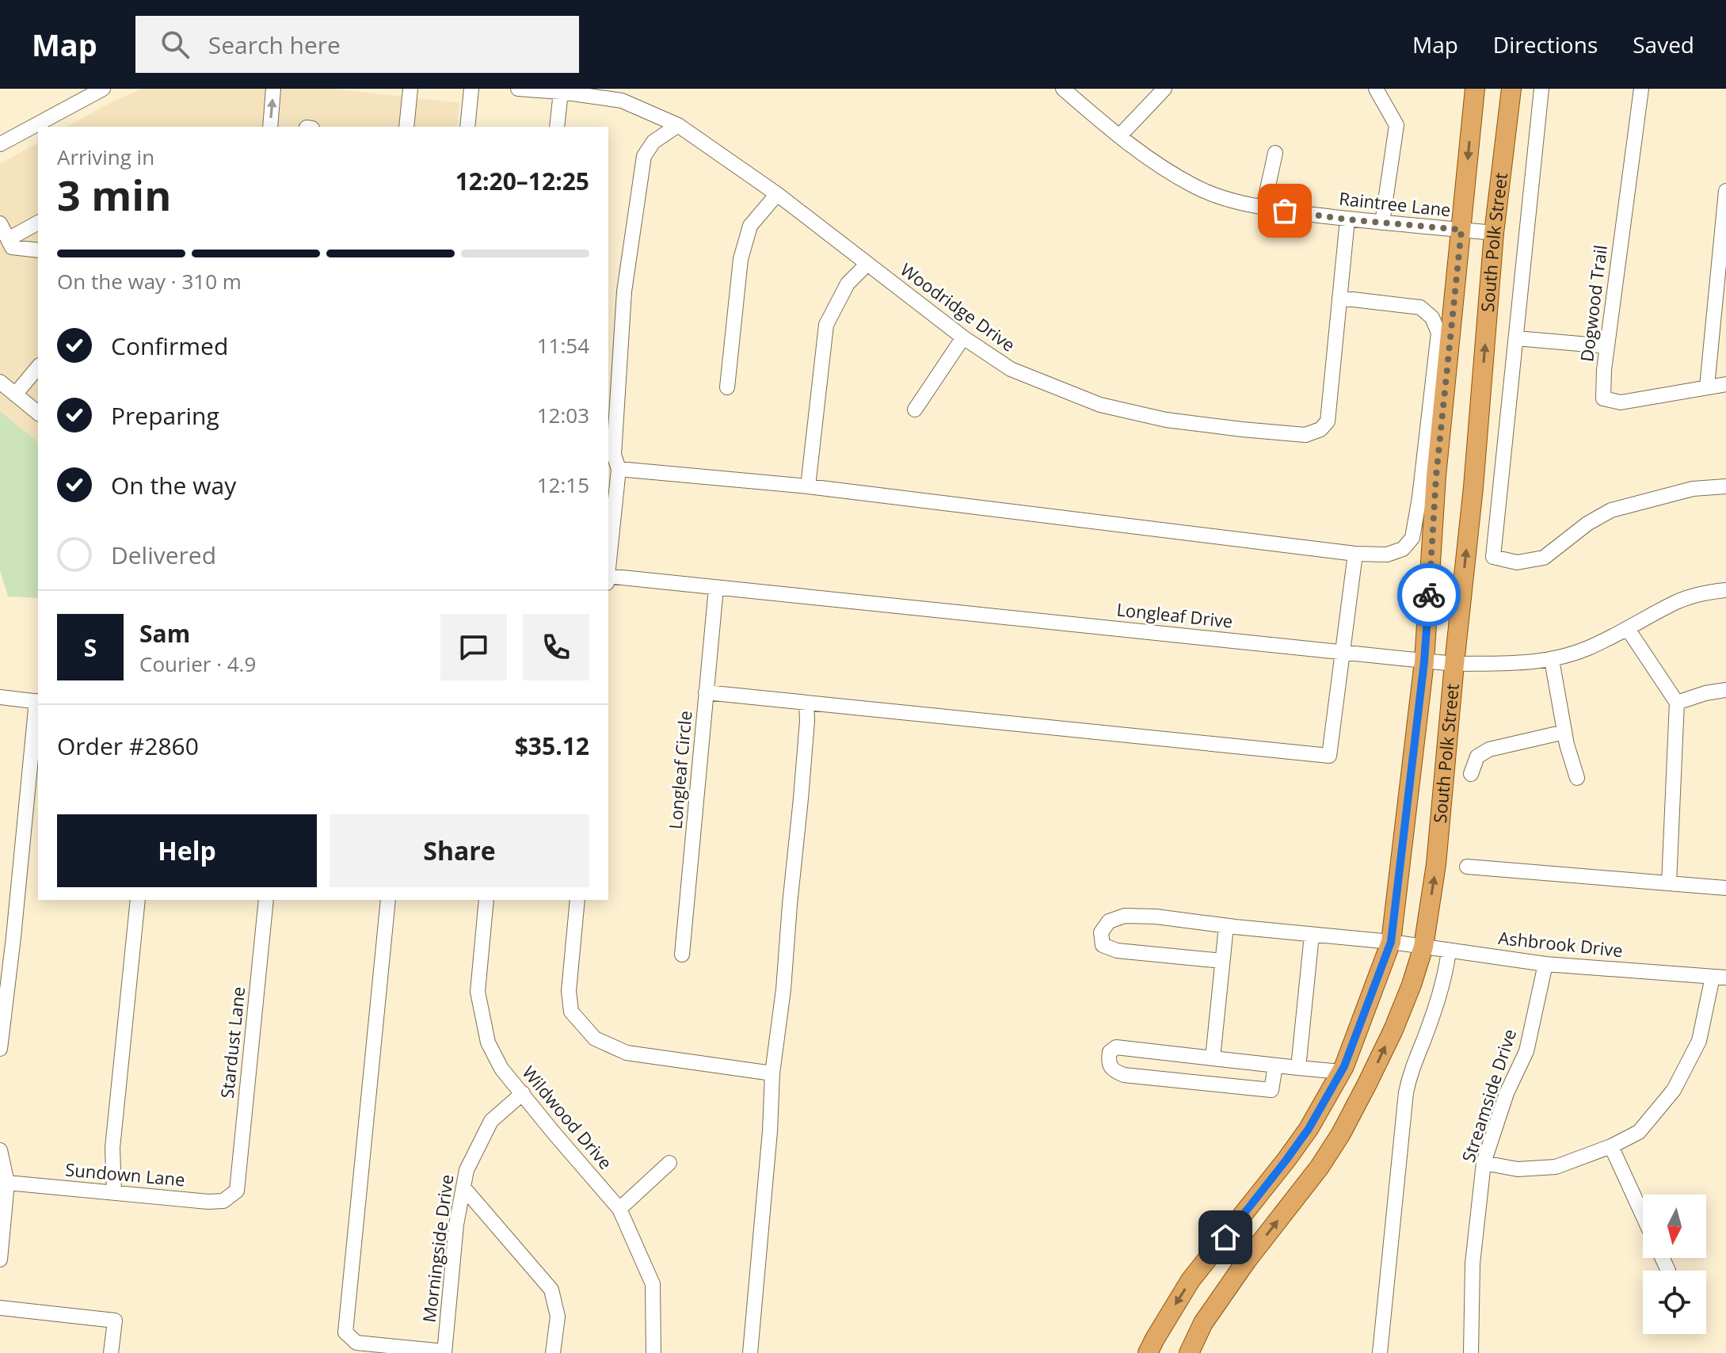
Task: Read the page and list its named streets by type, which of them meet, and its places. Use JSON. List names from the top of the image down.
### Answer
{
  "streets": {
    "main road": ["South Polk Street"],
    "street": [
      "Raintree Lane",
      "Dogwood Trail",
      "Woodridge Drive",
      "Longleaf Drive",
      "Longleaf Circle",
      "Ashbrook Drive",
      "Stardust Lane",
      "Streamside Drive",
      "Wildwood Drive",
      "Sundown Lane",
      "Morningside Drive"
    ]
  },
  "crossings": [
    ["Raintree Lane", "South Polk Street"],
    ["Raintree Lane", "Woodridge Drive"],
    ["South Polk Street", "Longleaf Drive"],
    ["South Polk Street", "Ashbrook Drive"],
    ["Longleaf Drive", "Longleaf Circle"],
    ["Ashbrook Drive", "Streamside Drive"],
    ["Stardust Lane", "Sundown Lane"],
    ["Wildwood Drive", "Morningside Drive"]
  ],
  "north": "bottom",
  "page": {
    "header": "Map",
    "search": "Search here",
    "nav": ["Map", "Directions", "Saved"],
    "heading": ["3 min", "Arriving in", "12:20–12:25"],
    "panel": [
      "Sam",
      "Courier · 4.9",
      "Order #2860",
      "$35.12"
    ],
    "bar": "On the way · 310 m",
    "list": [
      ["Confirmed", "11:54"],
      ["Preparing", "12:03"],
      ["On the way", "12:15"],
      "Delivered"
    ],
    "round": "S",
    "buttons": ["Help", "Share"]
  }
}
